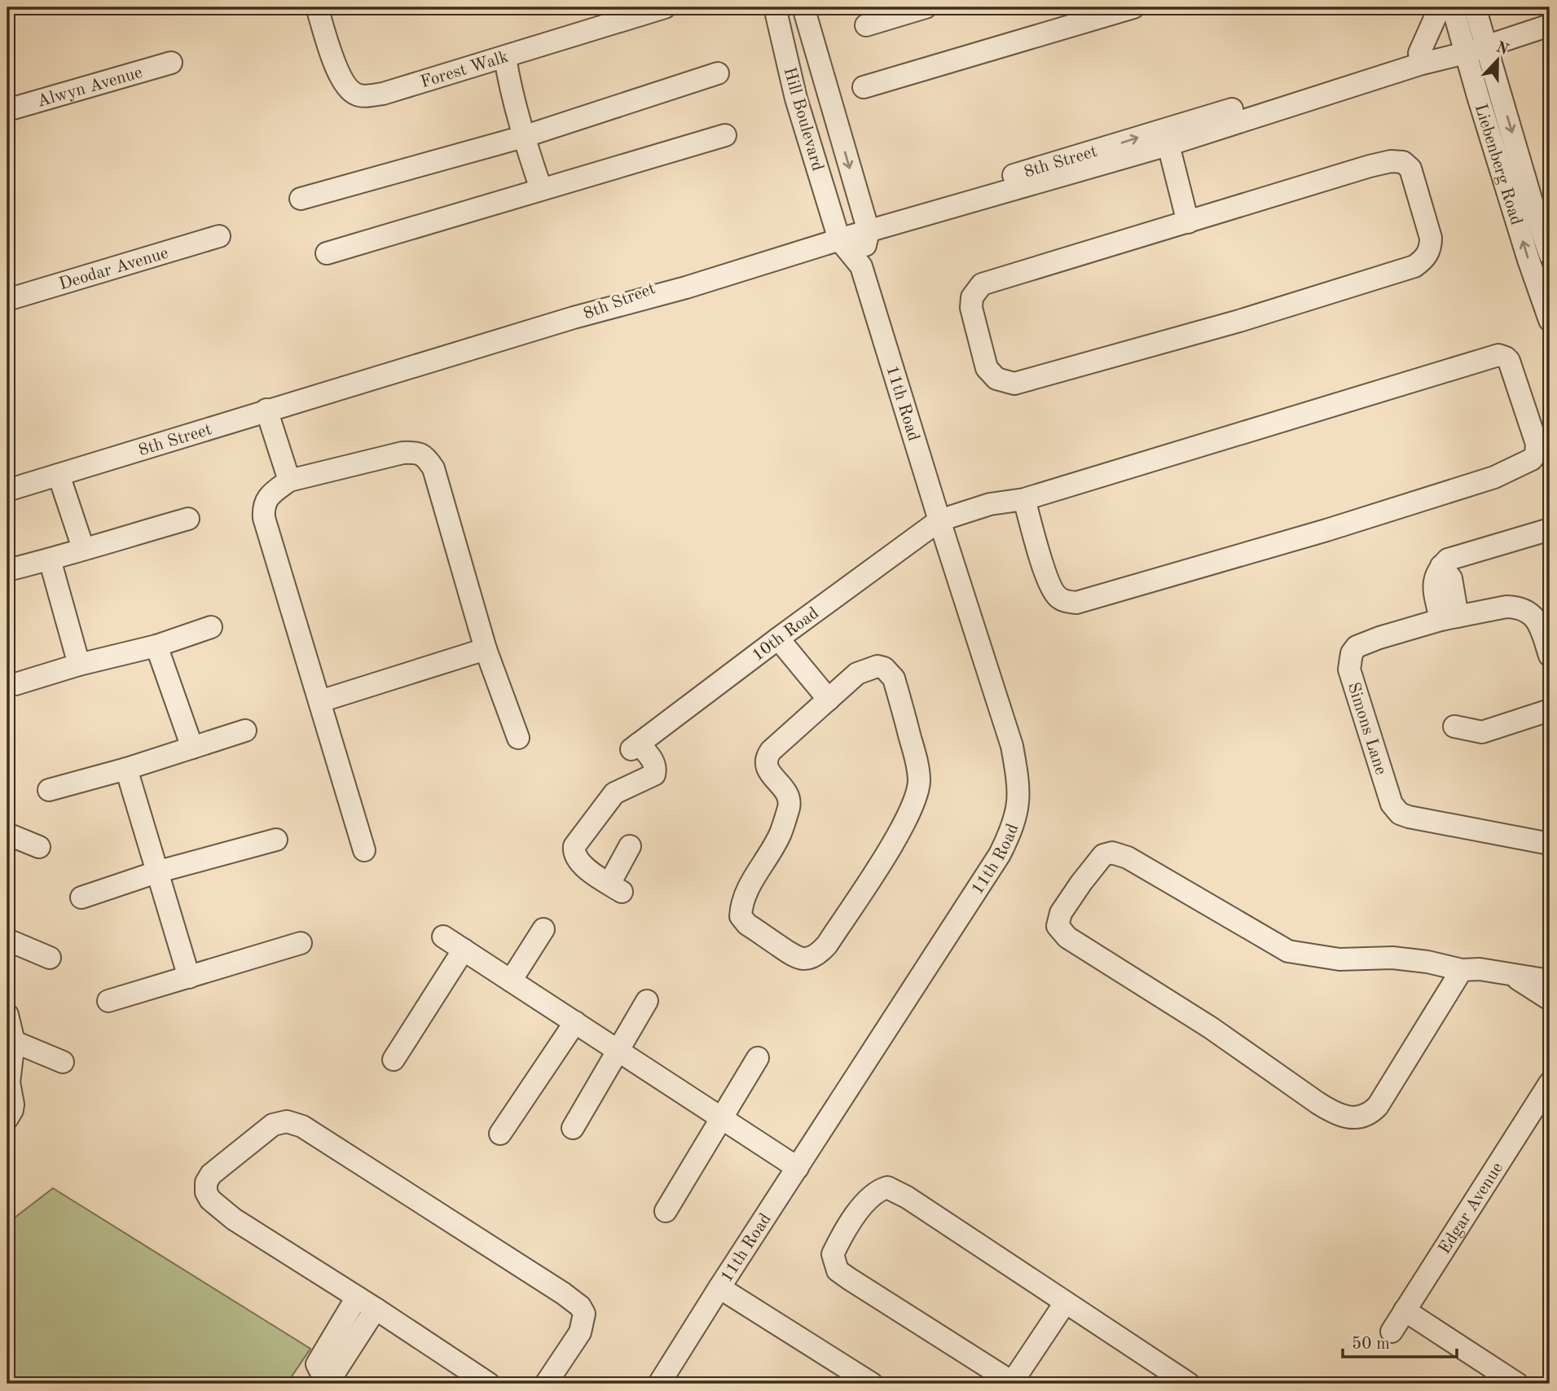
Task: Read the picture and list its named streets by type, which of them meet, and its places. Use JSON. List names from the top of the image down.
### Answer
{
  "streets": {
    "street": [
      "Forest Walk",
      "Alwyn Avenue",
      "Hill Boulevard",
      "8th Street",
      "Liebenberg Road",
      "Deodar Avenue",
      "11th Road",
      "10th Road",
      "Simons Lane",
      "Edgar Avenue"
    ]
  },
  "crossings": [
    ["Hill Boulevard", "8th Street"],
    ["Hill Boulevard", "11th Road"],
    ["8th Street", "Liebenberg Road"],
    ["8th Street", "11th Road"],
    ["11th Road", "10th Road"]
  ],
  "scale_bar": "50 m",
  "north": "top"
}
